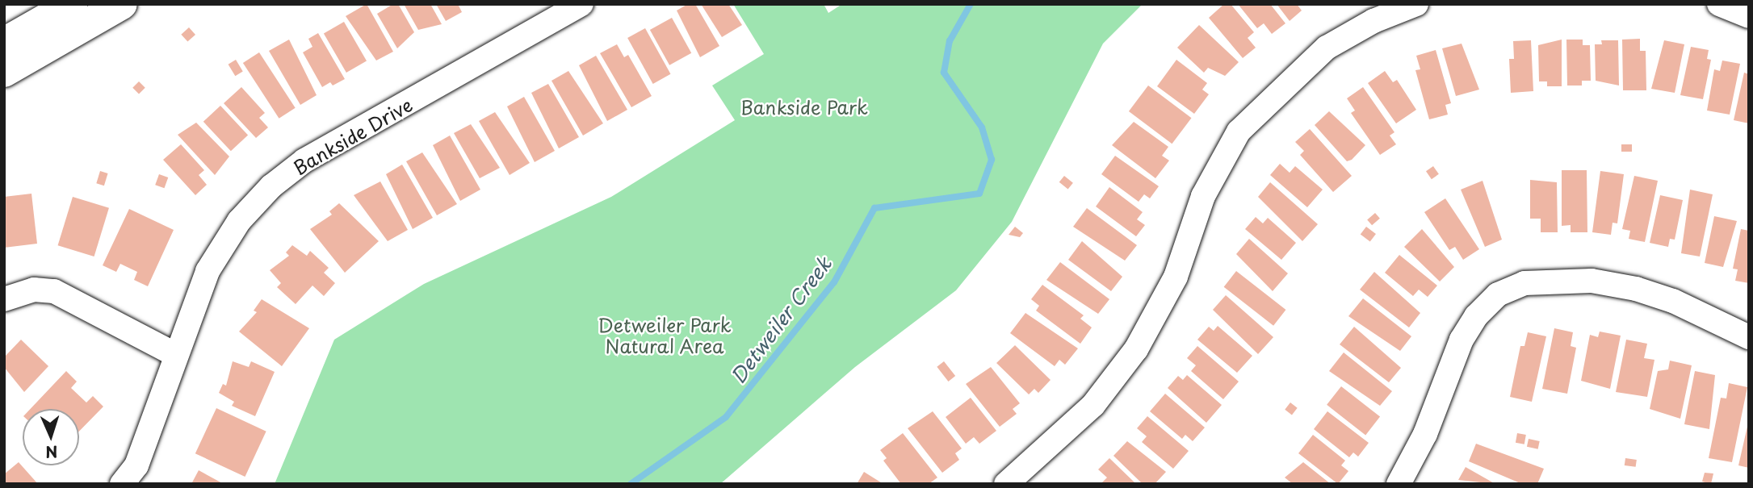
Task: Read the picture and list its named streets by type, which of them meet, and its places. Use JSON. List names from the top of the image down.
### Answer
{
  "streets": {
    "street": ["Bankside Drive"]
  },
  "water": ["Detweiler Creek"],
  "parks": ["Bankside Park", "Detweiler Park Natural Area"],
  "north": "bottom"
}
